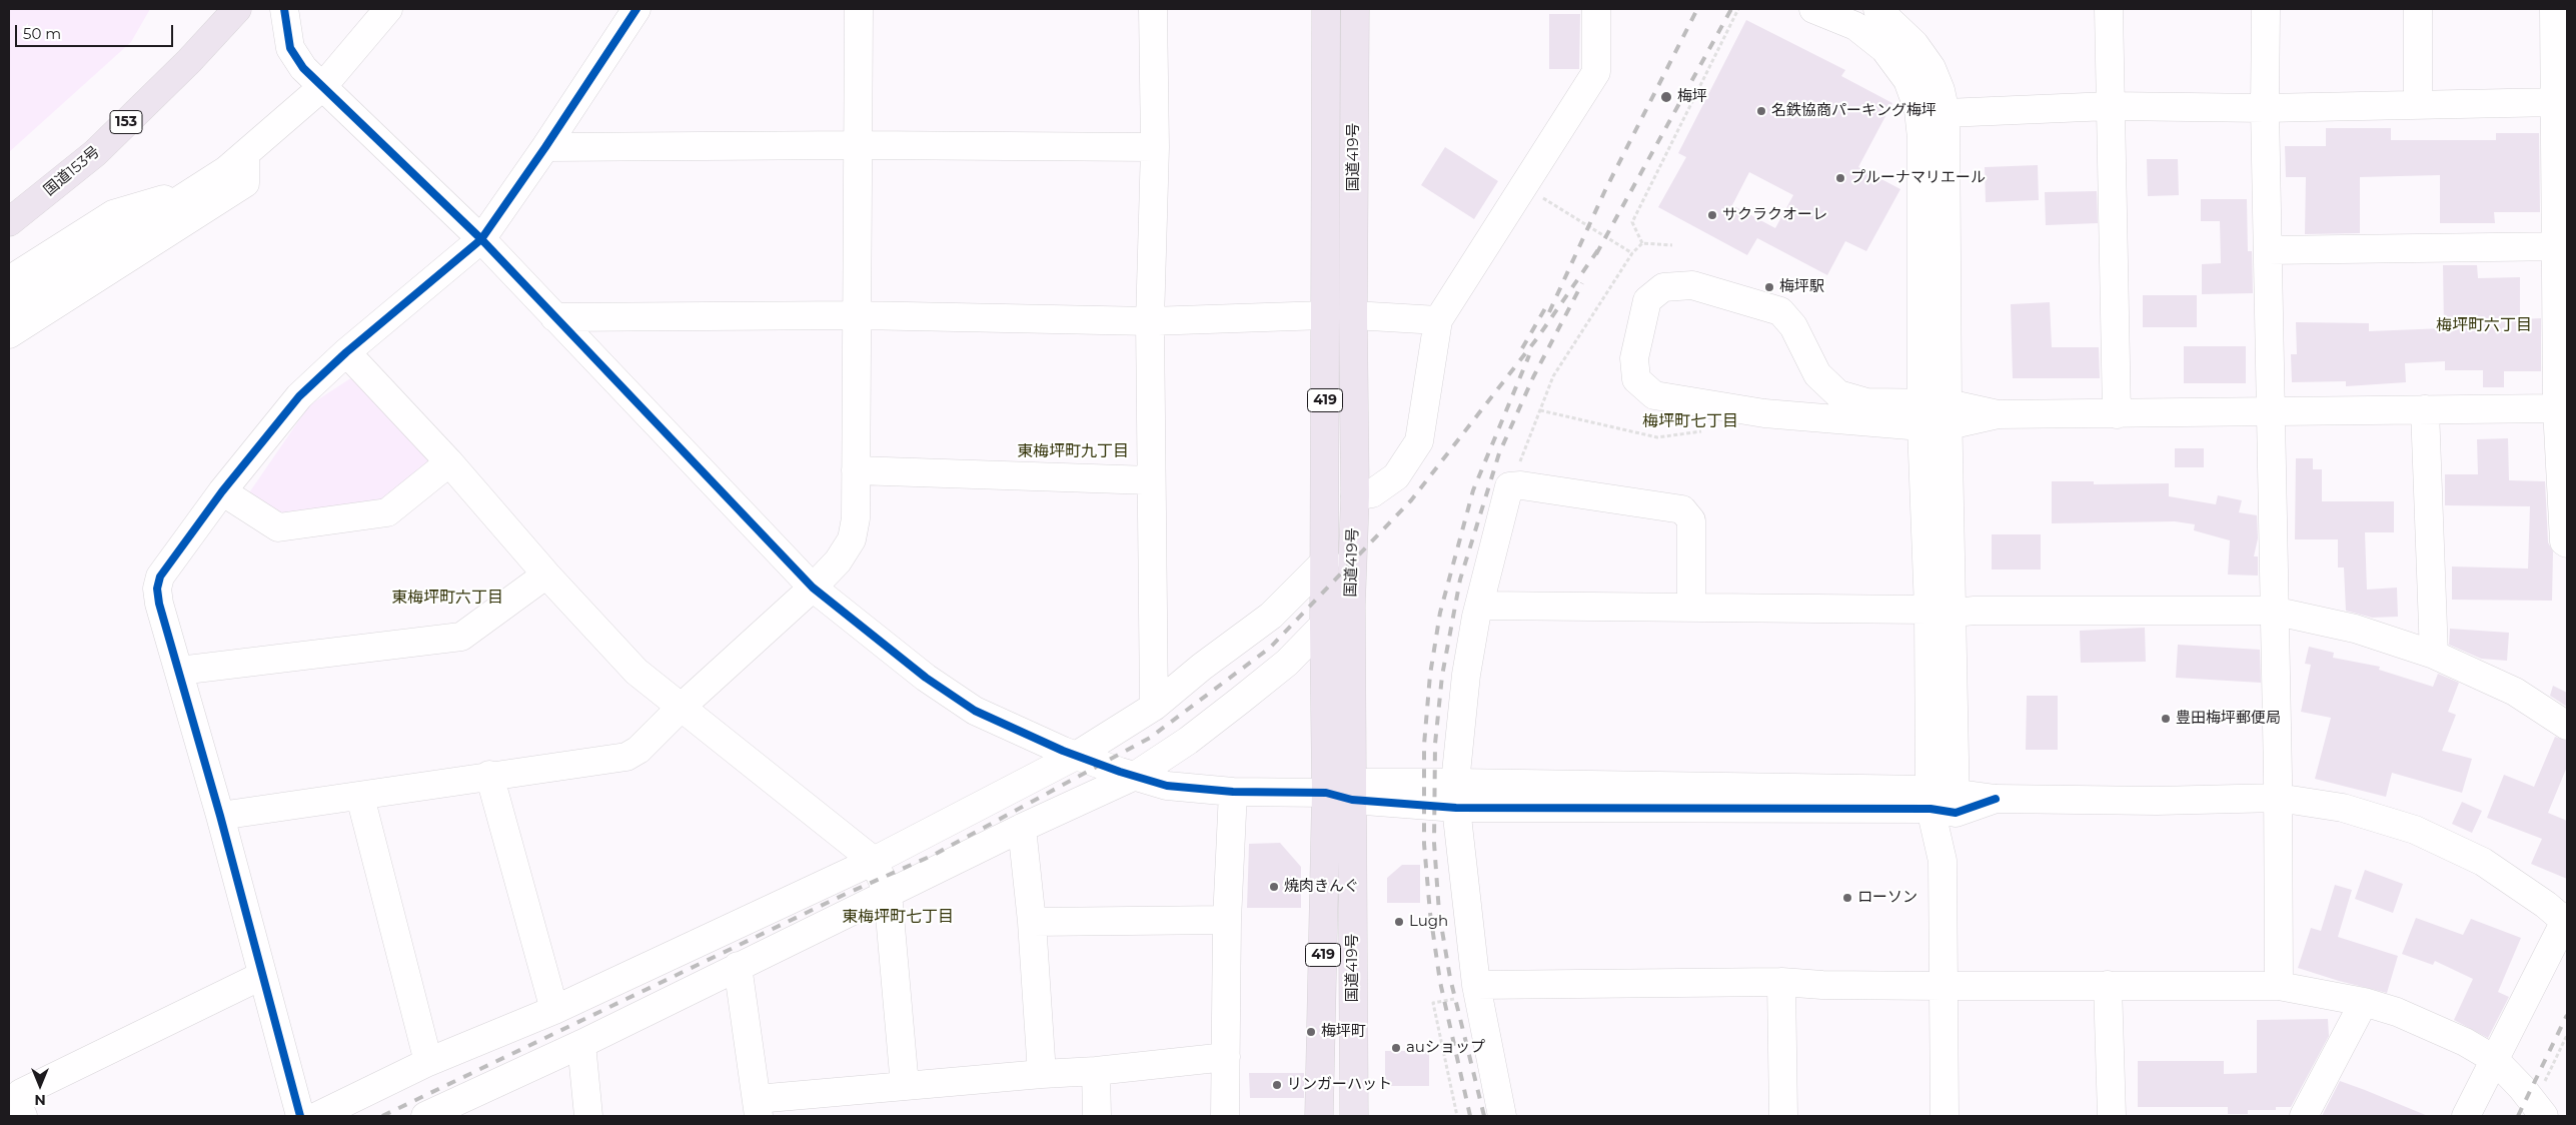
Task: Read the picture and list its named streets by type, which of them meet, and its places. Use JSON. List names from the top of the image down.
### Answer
{
  "streets": {
    "highway": [
      "153",
      "国道419号",
      "国道153号",
      "419"
    ]
  },
  "districts": [
    "梅坪町六丁目",
    "梅坪町七丁目",
    "東梅坪町九丁目",
    "東梅坪町六丁目",
    "東梅坪町七丁目"
  ],
  "places": [
    "梅坪",
    "名鉄協商パーキング梅坪",
    "プルーナマリエール",
    "サクラクオーレ",
    "梅坪駅",
    "豊田梅坪郵便局",
    "焼肉きんぐ",
    "ローソン",
    "Lugh",
    "梅坪町",
    "auショップ",
    "リンガーハット"
  ],
  "scale_bar": "50 m",
  "north": "bottom"
}
